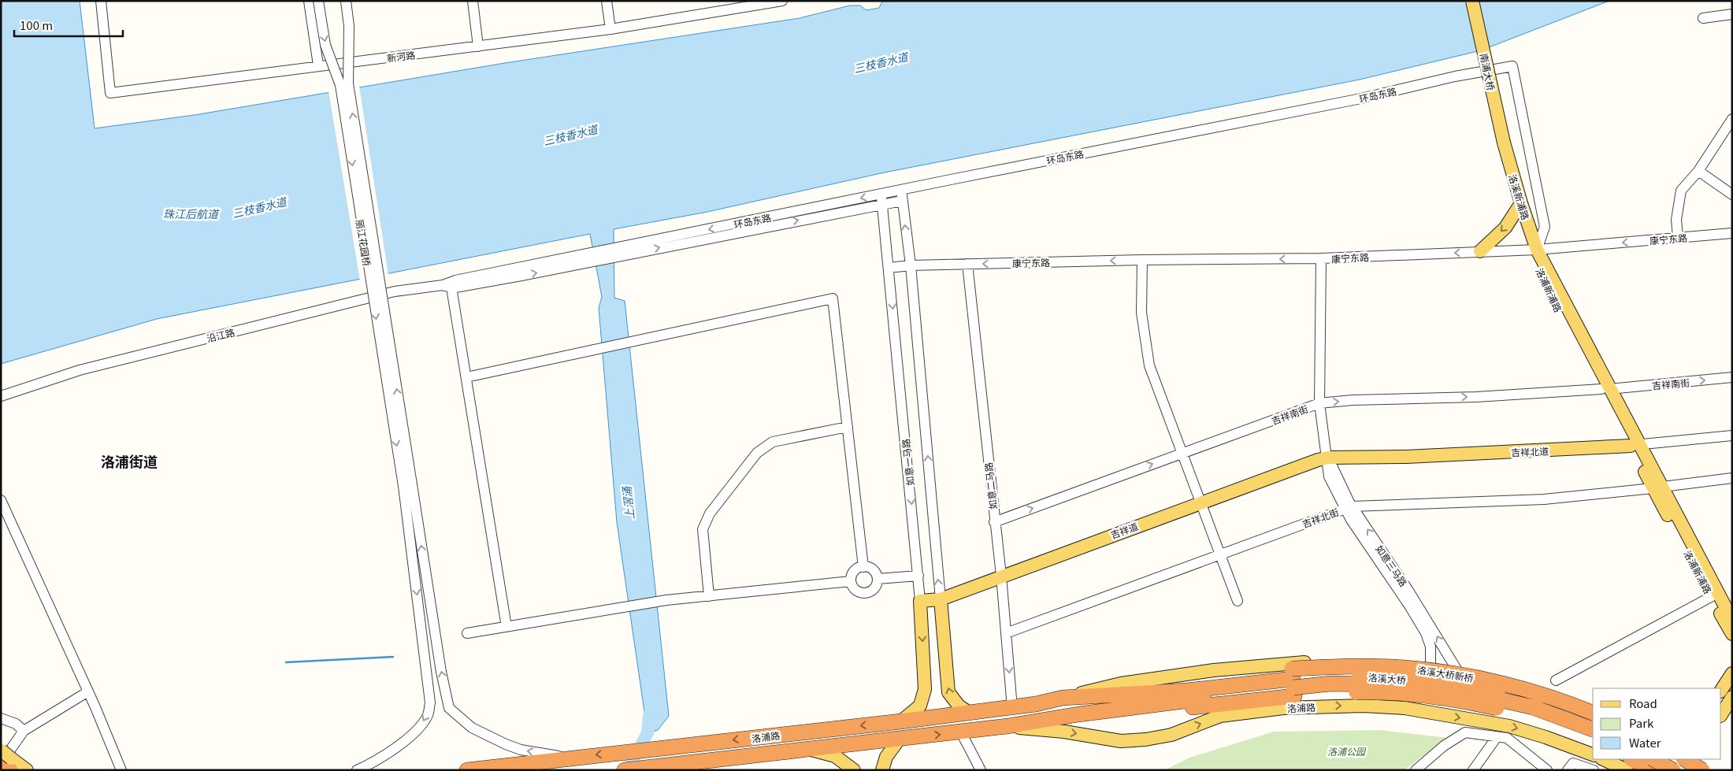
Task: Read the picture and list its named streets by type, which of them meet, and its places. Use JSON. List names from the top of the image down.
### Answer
{
  "streets": {
    "highway": ["洛溪大桥新桥", "洛溪大桥", "洛浦路"],
    "main road": [
      "南浦大桥",
      "洛溪新浦路",
      "洛浦新浦路",
      "吉祥北道",
      "如意一马路",
      "吉祥道"
    ],
    "street": [
      "新河路",
      "环岛东路",
      "康宁东路",
      "丽江花园桥",
      "沿江路",
      "吉祥南街",
      "如意二马路",
      "吉祥北街",
      "如意三马路"
    ]
  },
  "crossings": [
    ["南浦大桥", "洛溪新浦路"],
    ["环岛东路", "洛溪新浦路"],
    ["环岛东路", "康宁东路"],
    ["环岛东路", "洛浦新浦路"],
    ["环岛东路", "沿江路"],
    ["环岛东路", "如意一马路"],
    ["洛溪新浦路", "康宁东路"],
    ["洛溪新浦路", "洛浦新浦路"],
    ["康宁东路", "洛浦新浦路"],
    ["康宁东路", "如意一马路"],
    ["康宁东路", "如意二马路"],
    ["康宁东路", "如意三马路"],
    ["洛浦新浦路", "吉祥南街"],
    ["洛浦新浦路", "吉祥北道"],
    ["洛浦新浦路", "吉祥北街"],
    ["吉祥南街", "如意二马路"],
    ["吉祥南街", "如意三马路"],
    ["吉祥北道", "吉祥道"],
    ["吉祥北道", "如意三马路"],
    ["如意一马路", "吉祥道"],
    ["如意一马路", "洛浦路"],
    ["如意二马路", "吉祥北街"],
    ["如意二马路", "吉祥道"],
    ["如意二马路", "洛浦路"],
    ["吉祥北街", "如意三马路"],
    ["吉祥道", "如意三马路"],
    ["如意三马路", "洛浦路"],
    ["洛溪大桥新桥", "洛溪大桥"]
  ],
  "one_way": ["康宁东路", "吉祥南街"],
  "districts": ["洛浦街道"],
  "water": ["三枝香水道", "珠江后航道", "上滘涌"],
  "parks": ["洛浦公园"],
  "legend": ["Road", "Park", "Water"],
  "scale_bar": "100 m"
}
